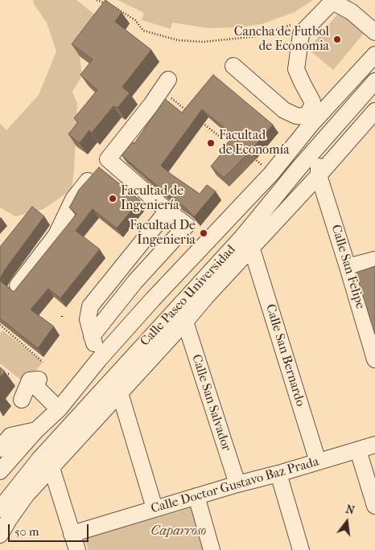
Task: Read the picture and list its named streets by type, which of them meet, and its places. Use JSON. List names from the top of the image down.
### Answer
{
  "streets": {
    "street": [
      "Calle San Felipe",
      "Calle Paseo Universidad",
      "Calle San Bernardo",
      "Calle San Salvador",
      "Calle Doctor Gustavo Baz Prada"
    ]
  },
  "crossings": [
    ["Calle San Felipe", "Calle Paseo Universidad"],
    ["Calle Paseo Universidad", "Calle San Bernardo"],
    ["Calle Paseo Universidad", "Calle San Salvador"],
    ["Calle San Bernardo", "Calle Doctor Gustavo Baz Prada"],
    ["Calle San Salvador", "Calle Doctor Gustavo Baz Prada"]
  ],
  "parks": ["Caparroso"],
  "places": [
    "Cancha de Futbol de Economia",
    "Facultad de Economía",
    "Facultad de Ingeniería",
    "Facultad De Ingenieria"
  ],
  "scale_bar": "50 m",
  "north": "top"
}
